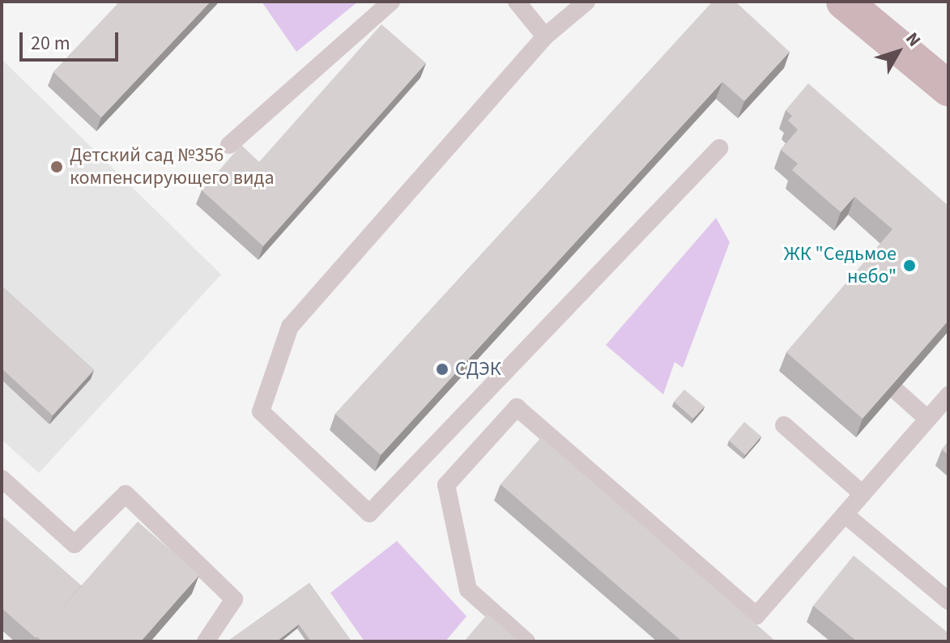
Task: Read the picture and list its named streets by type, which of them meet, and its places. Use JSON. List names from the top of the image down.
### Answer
{
  "places": ["Детский сад №356 компенсирующего вида", "ЖК \"Седьмое небо\"", "СДЭК"],
  "scale_bar": "20 m",
  "north": "top right"
}
